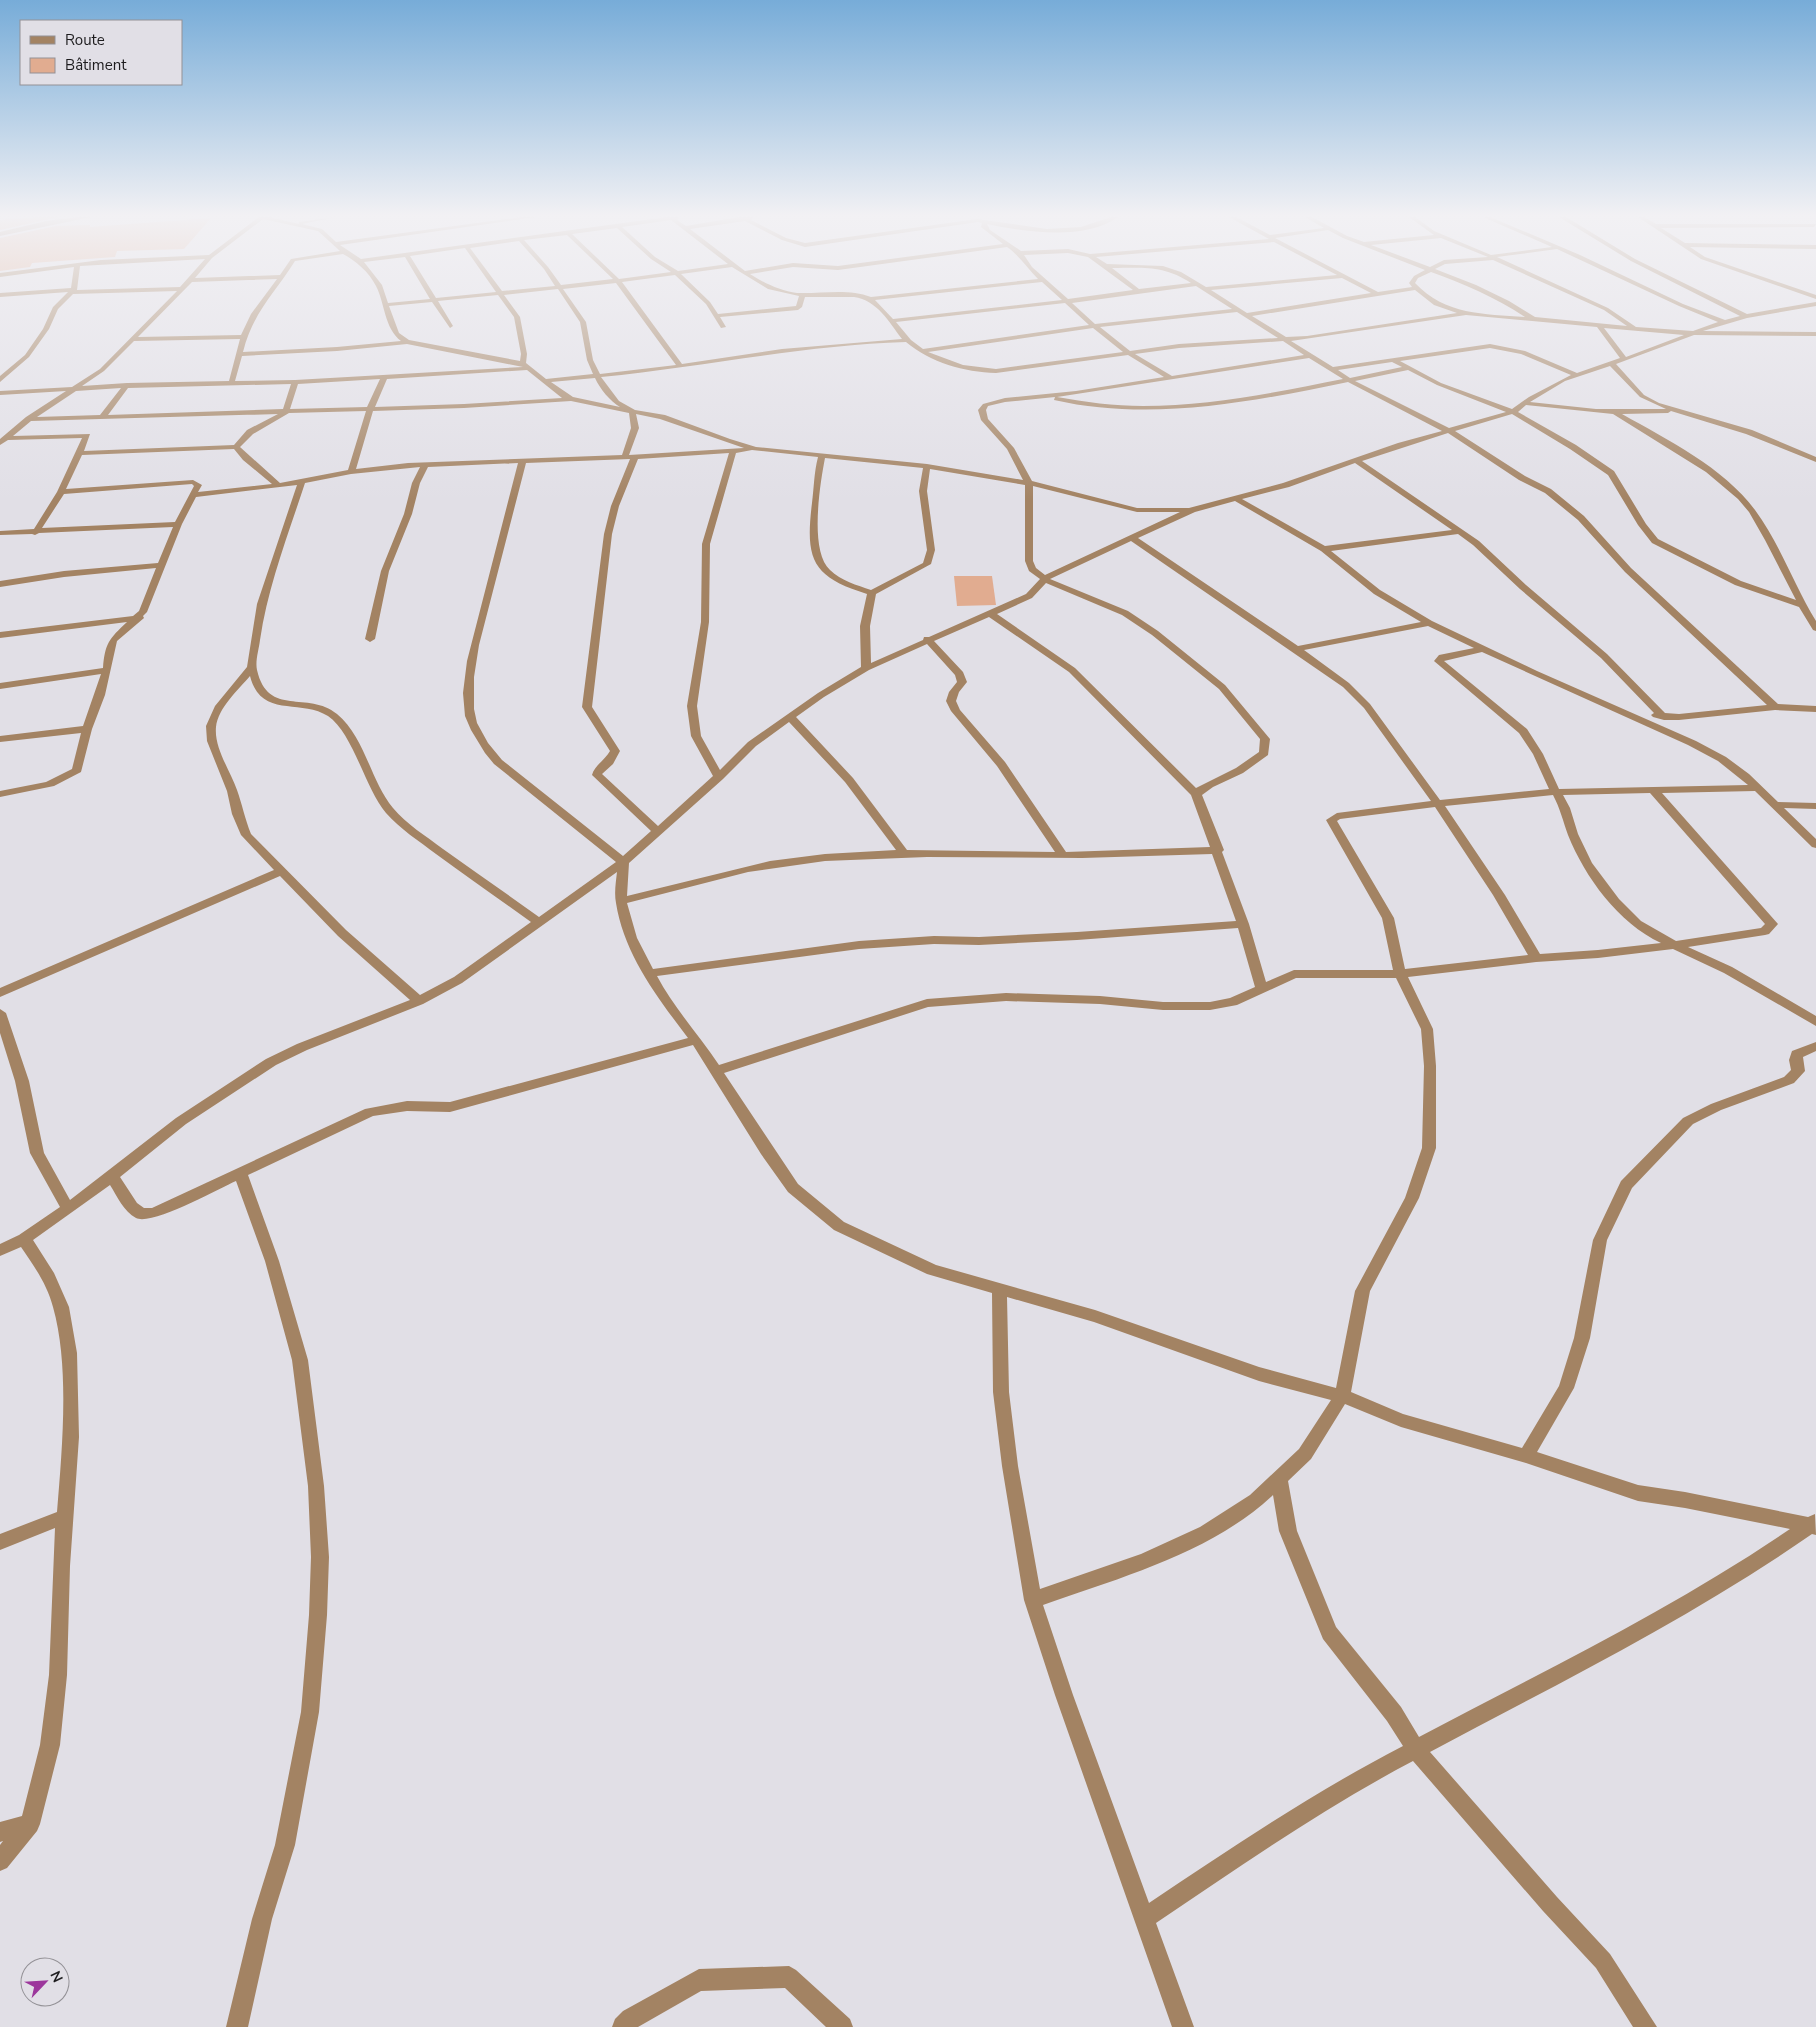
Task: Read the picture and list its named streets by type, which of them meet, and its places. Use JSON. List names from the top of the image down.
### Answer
{
  "legend": ["Route", "Bâtiment"],
  "north": "top right"
}
